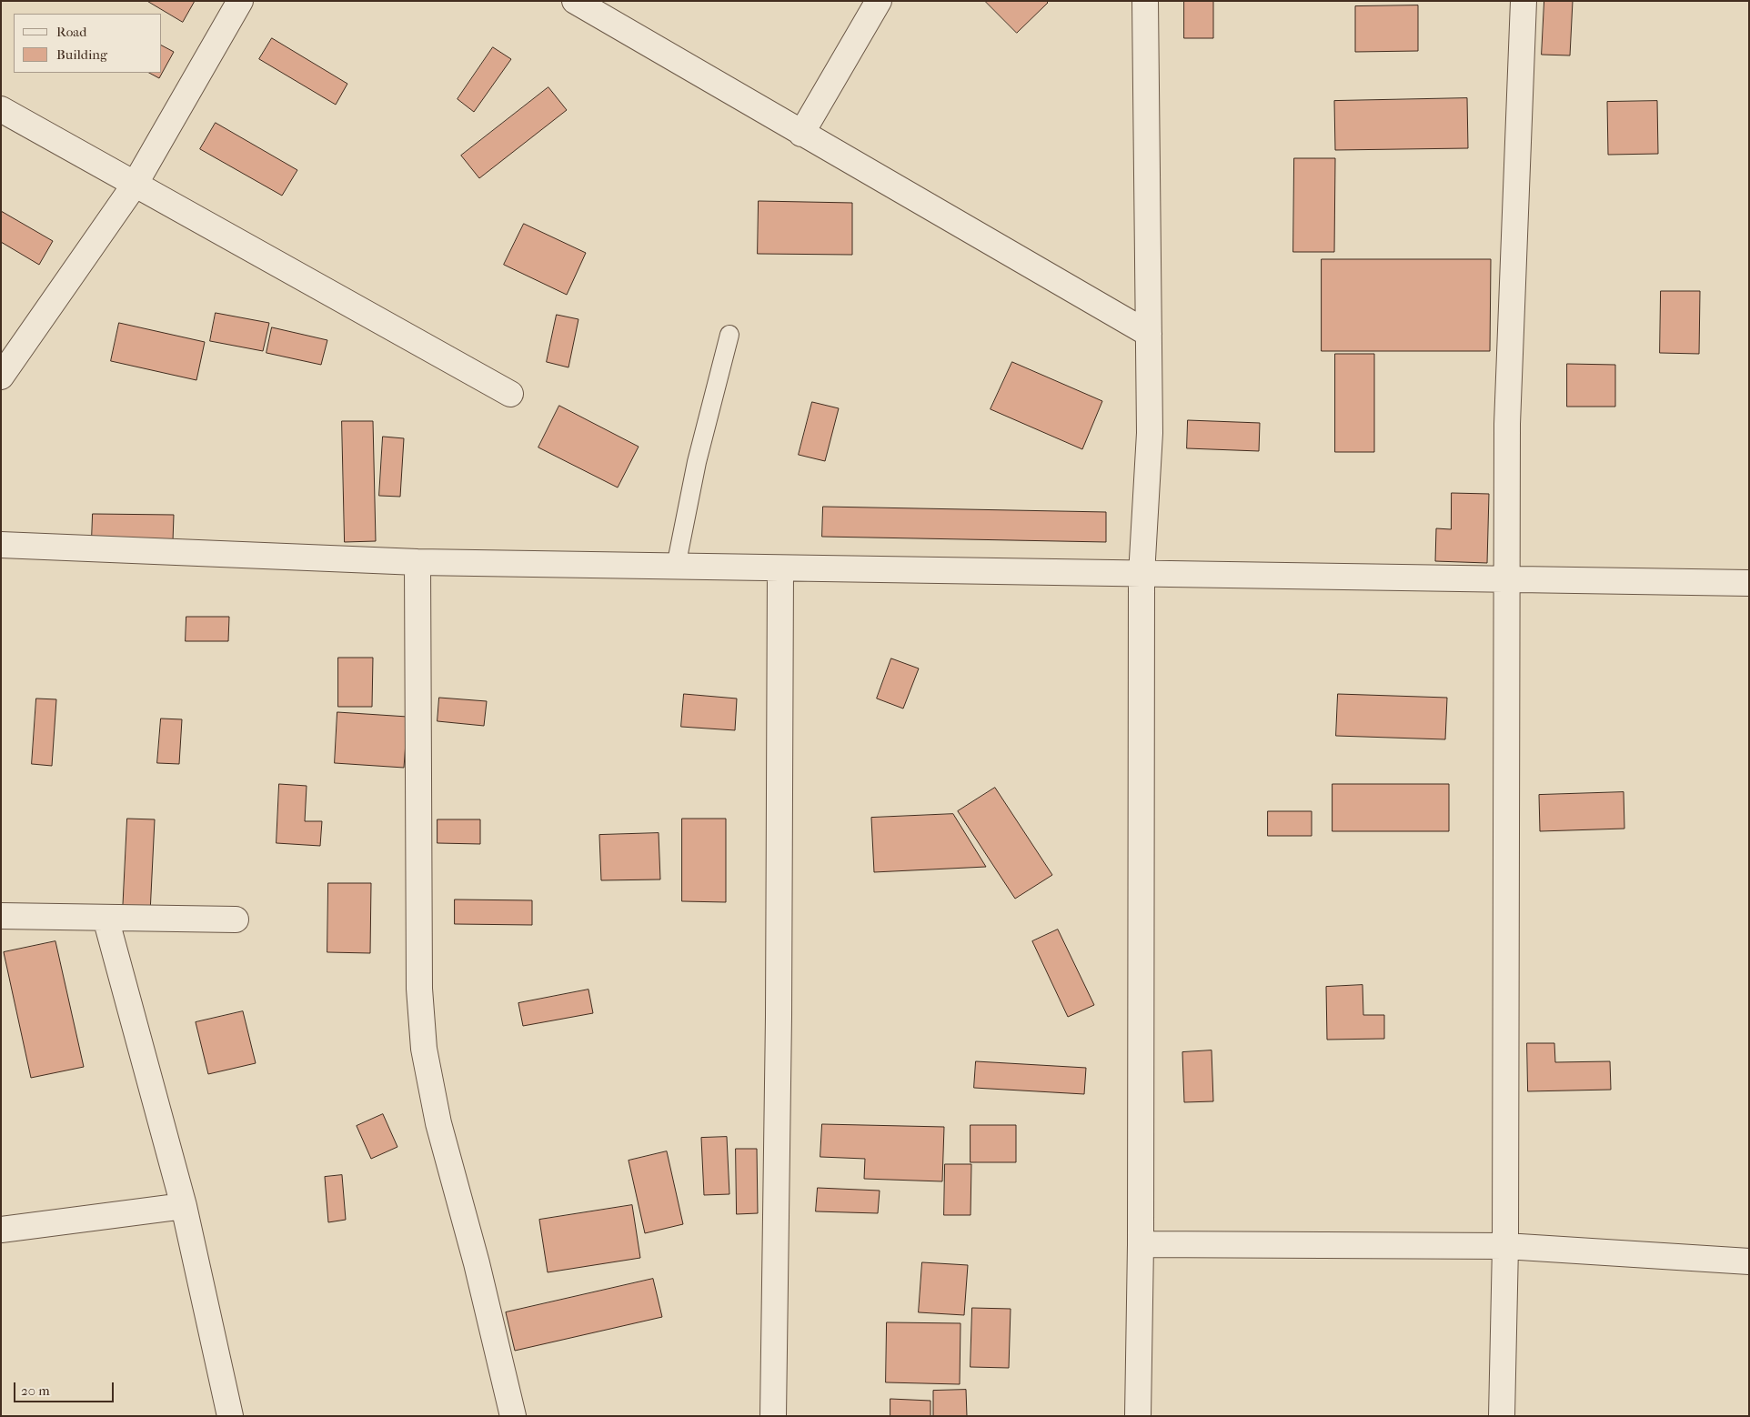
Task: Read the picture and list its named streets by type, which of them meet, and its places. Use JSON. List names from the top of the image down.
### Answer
{
  "legend": ["Road", "Building"],
  "scale_bar": "20 m"
}
